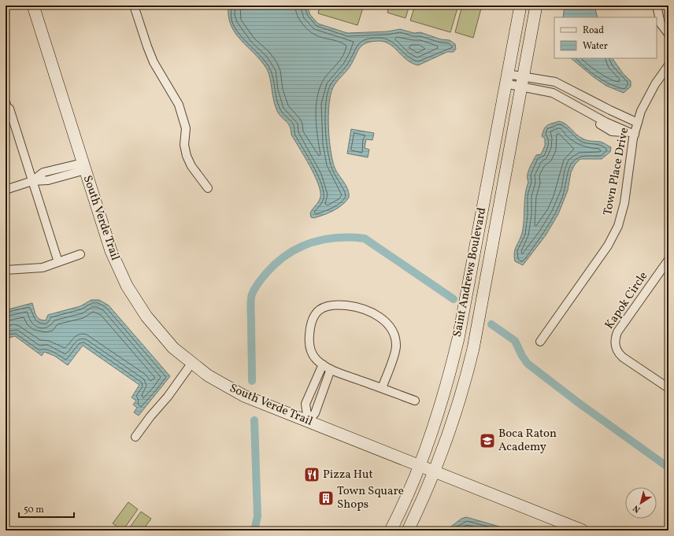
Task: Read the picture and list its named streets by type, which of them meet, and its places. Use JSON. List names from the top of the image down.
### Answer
{
  "streets": {
    "street": [
      "Town Place Drive",
      "South Verde Trail",
      "Saint Andrews Boulevard",
      "Kapok Circle"
    ]
  },
  "crossings": [
    ["South Verde Trail", "Saint Andrews Boulevard"]
  ],
  "places": {
    "school or university": ["Boca Raton Academy"],
    "restaurant": ["Pizza Hut"],
    "building": ["Town Square Shops"]
  },
  "legend": ["Road", "Water"],
  "scale_bar": "50 m",
  "north": "bottom left"
}
